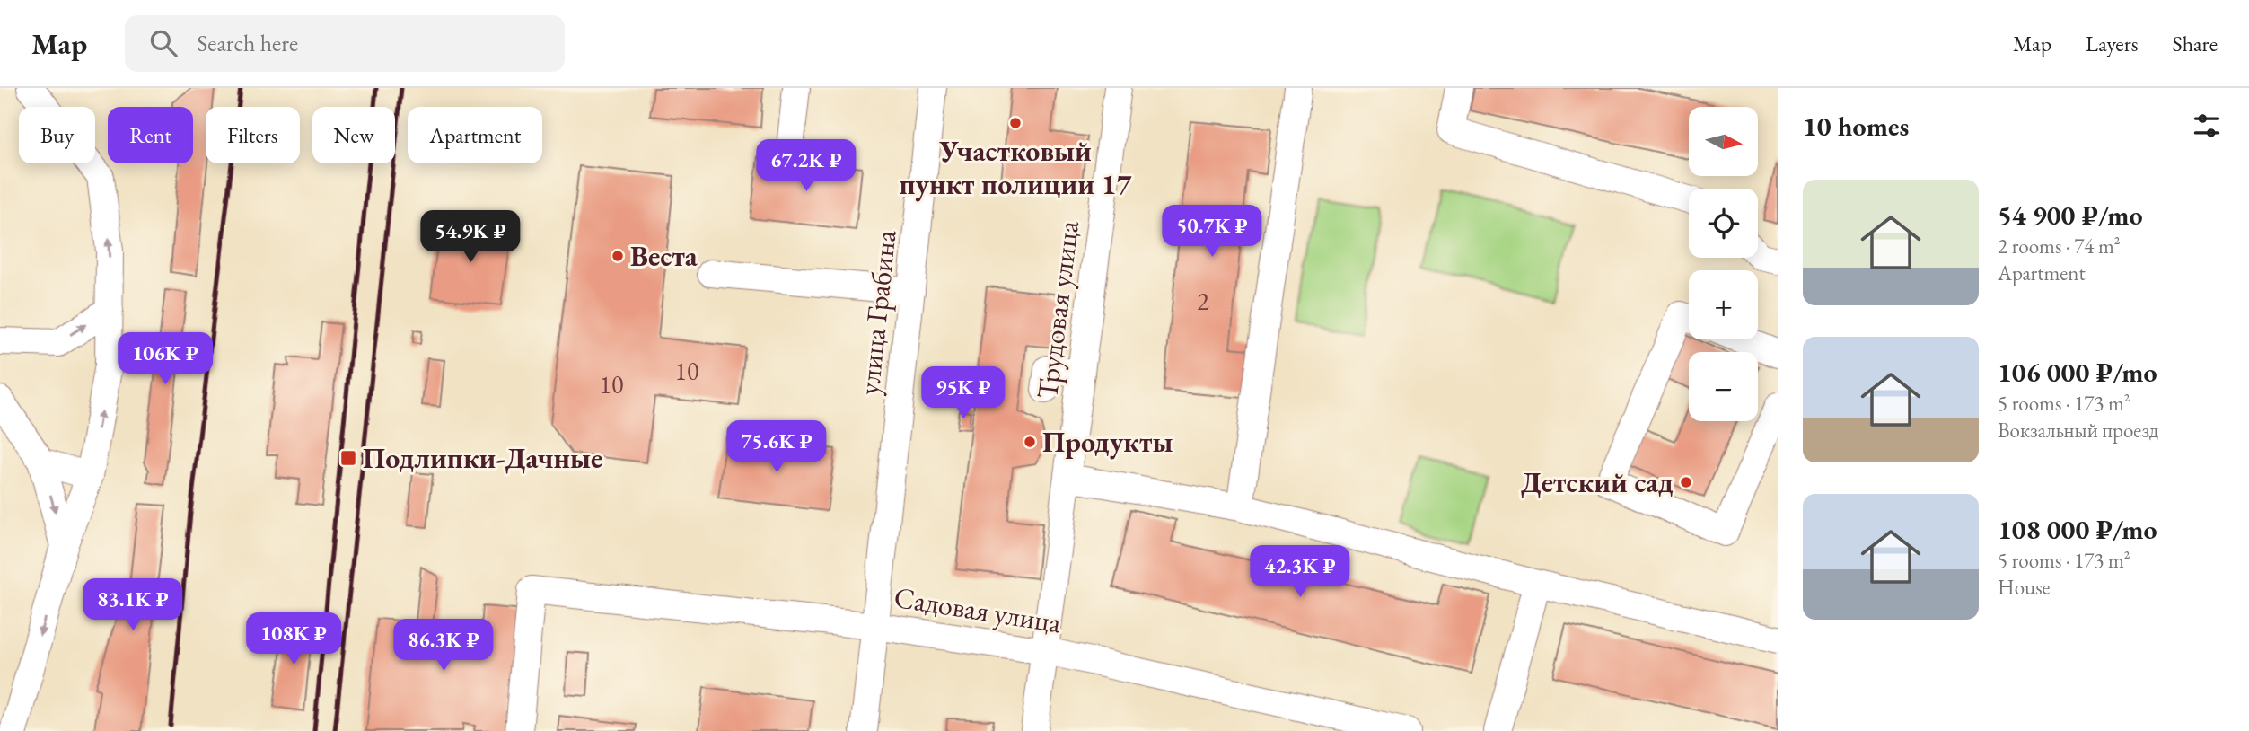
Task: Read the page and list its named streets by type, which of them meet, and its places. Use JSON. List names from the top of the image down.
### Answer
{
  "streets": {
    "street": ["Трудовая улица", "улица Грабина", "Садовая улица"]
  },
  "crossings": [
    ["Трудовая улица", "Садовая улица"],
    ["улица Грабина", "Садовая улица"]
  ],
  "places": {
    "other": [
      "Участковый пункт полиции 17",
      "Веста",
      "Продукты",
      "Детский сад"
    ],
    "transit": ["Подлипки-Дачные"]
  },
  "house_numbers": ["2", "10", "10"],
  "north": "right",
  "page": {
    "header": "Map",
    "search": "Search here",
    "nav": ["Map", "Layers", "Share"],
    "heading": "10 homes",
    "map_buttons": ["+", "−"],
    "chip": [
      "Buy",
      "Rent",
      "Filters",
      "New",
      "Apartment"
    ],
    "price": [
      "67.2K ₽",
      "50.7K ₽",
      "54.9K ₽",
      "106K ₽",
      "95K ₽",
      "75.6K ₽",
      "42.3K ₽",
      "83.1K ₽",
      "108K ₽",
      "86.3K ₽"
    ],
    "list": [
      {
        "name": "54 900 ₽/mo",
        "note": "2 rooms · 74 m² · Apartment"
      },
      {
        "name": "106 000 ₽/mo",
        "note": "5 rooms · 173 m² · Вокзальный проезд"
      },
      {
        "name": "108 000 ₽/mo",
        "note": "5 rooms · 173 m² · House"
      }
    ]
  }
}
